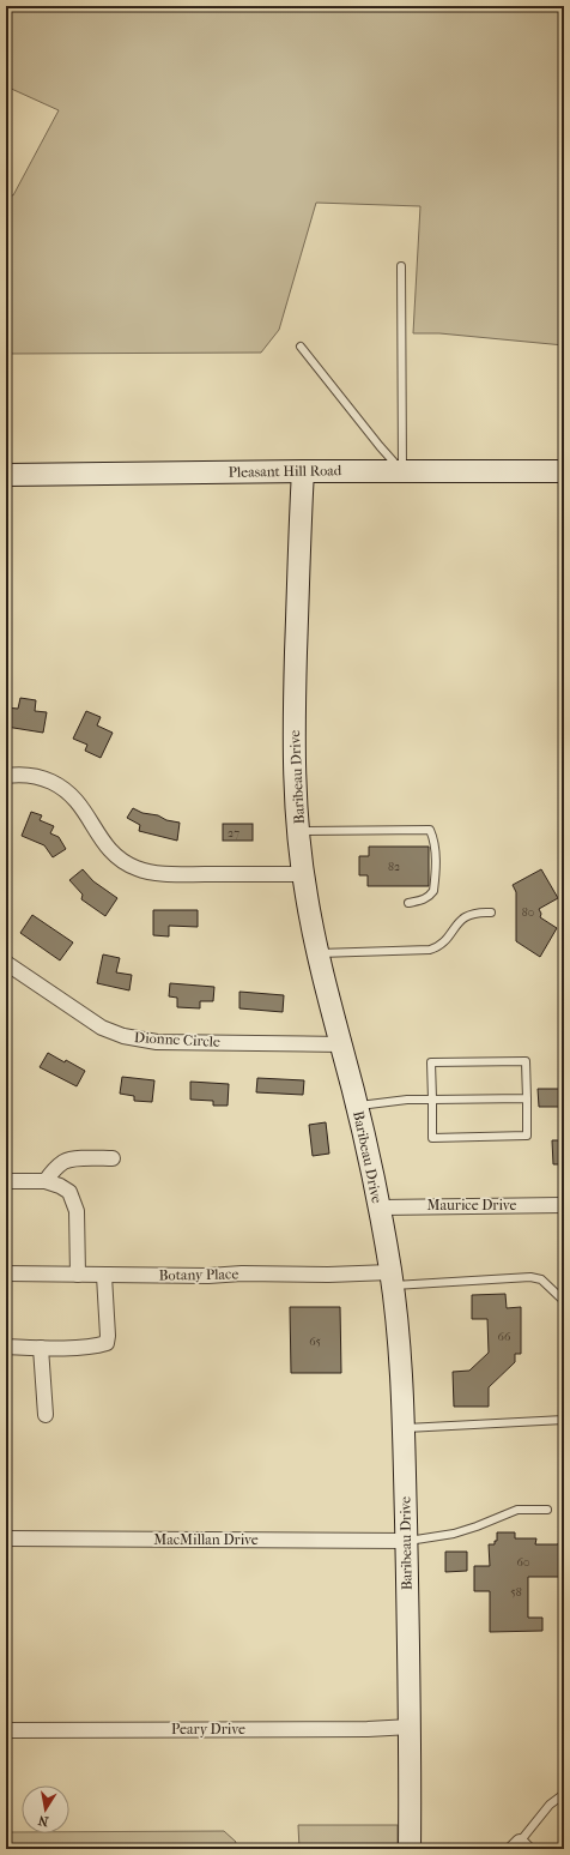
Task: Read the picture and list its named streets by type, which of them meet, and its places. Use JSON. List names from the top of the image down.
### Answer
{
  "streets": {
    "street": [
      "Pleasant Hill Road",
      "Baribeau Drive",
      "Dionne Circle",
      "Maurice Drive",
      "Botany Place",
      "MacMillan Drive",
      "Peary Drive"
    ]
  },
  "crossings": [
    ["Pleasant Hill Road", "Baribeau Drive"],
    ["Baribeau Drive", "Dionne Circle"],
    ["Baribeau Drive", "Maurice Drive"],
    ["Baribeau Drive", "Botany Place"],
    ["Baribeau Drive", "MacMillan Drive"],
    ["Baribeau Drive", "Peary Drive"]
  ],
  "house_numbers": [
    "27",
    "82",
    "80",
    "66",
    "65",
    "60",
    "58"
  ],
  "north": "bottom"
}
